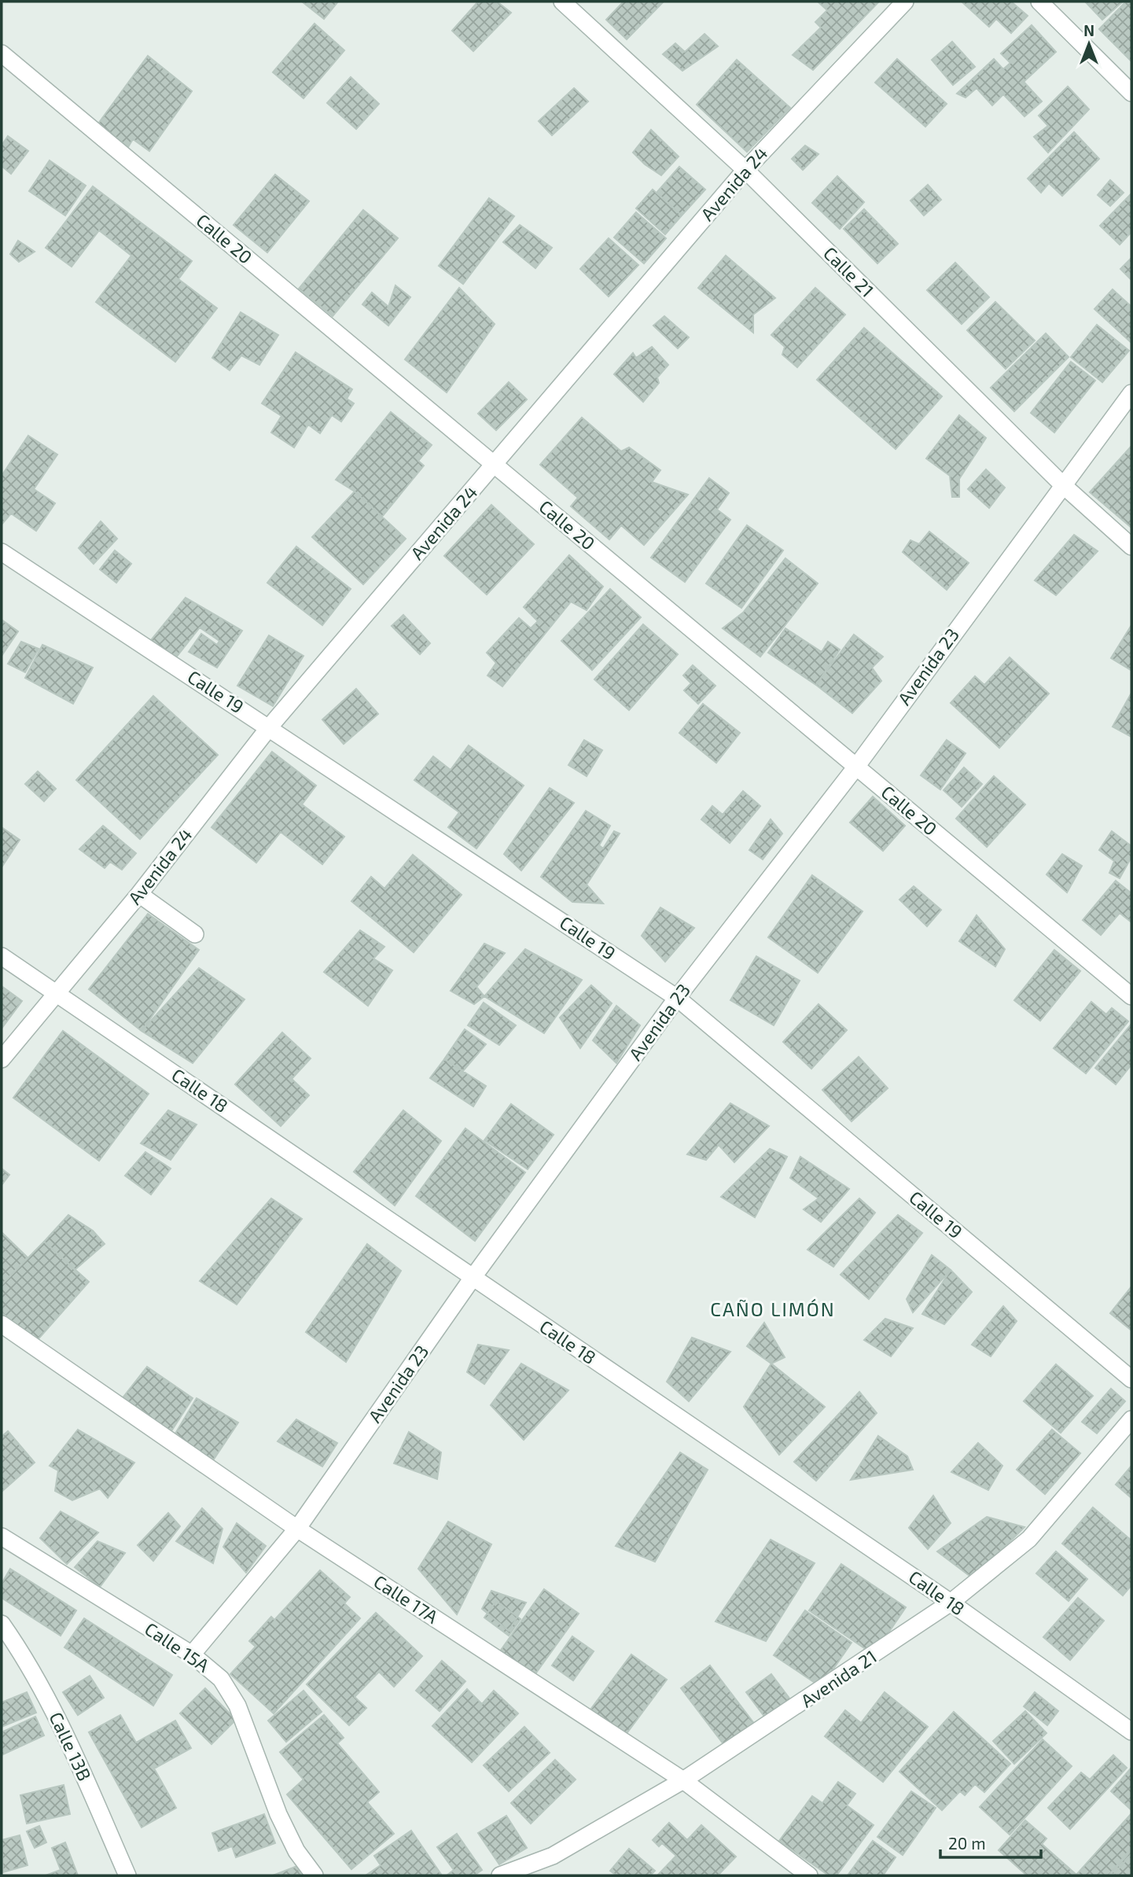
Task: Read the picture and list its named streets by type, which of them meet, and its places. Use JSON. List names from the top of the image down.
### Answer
{
  "streets": {
    "street": [
      "Avenida 24",
      "Calle 20",
      "Calle 21",
      "Avenida 23",
      "Calle 19",
      "Calle 18",
      "Calle 17A",
      "Calle 15A",
      "Avenida 21",
      "Calle 13B"
    ]
  },
  "crossings": [
    ["Avenida 24", "Calle 20"],
    ["Avenida 24", "Calle 21"],
    ["Avenida 24", "Calle 19"],
    ["Avenida 24", "Calle 18"],
    ["Calle 20", "Avenida 23"],
    ["Calle 21", "Avenida 23"],
    ["Avenida 23", "Calle 19"],
    ["Avenida 23", "Calle 18"],
    ["Avenida 23", "Calle 17A"],
    ["Avenida 23", "Calle 15A"],
    ["Calle 18", "Avenida 21"],
    ["Calle 17A", "Avenida 21"]
  ],
  "districts": ["CAÑO LIMÓN"],
  "scale_bar": "20 m",
  "north": "top"
}
